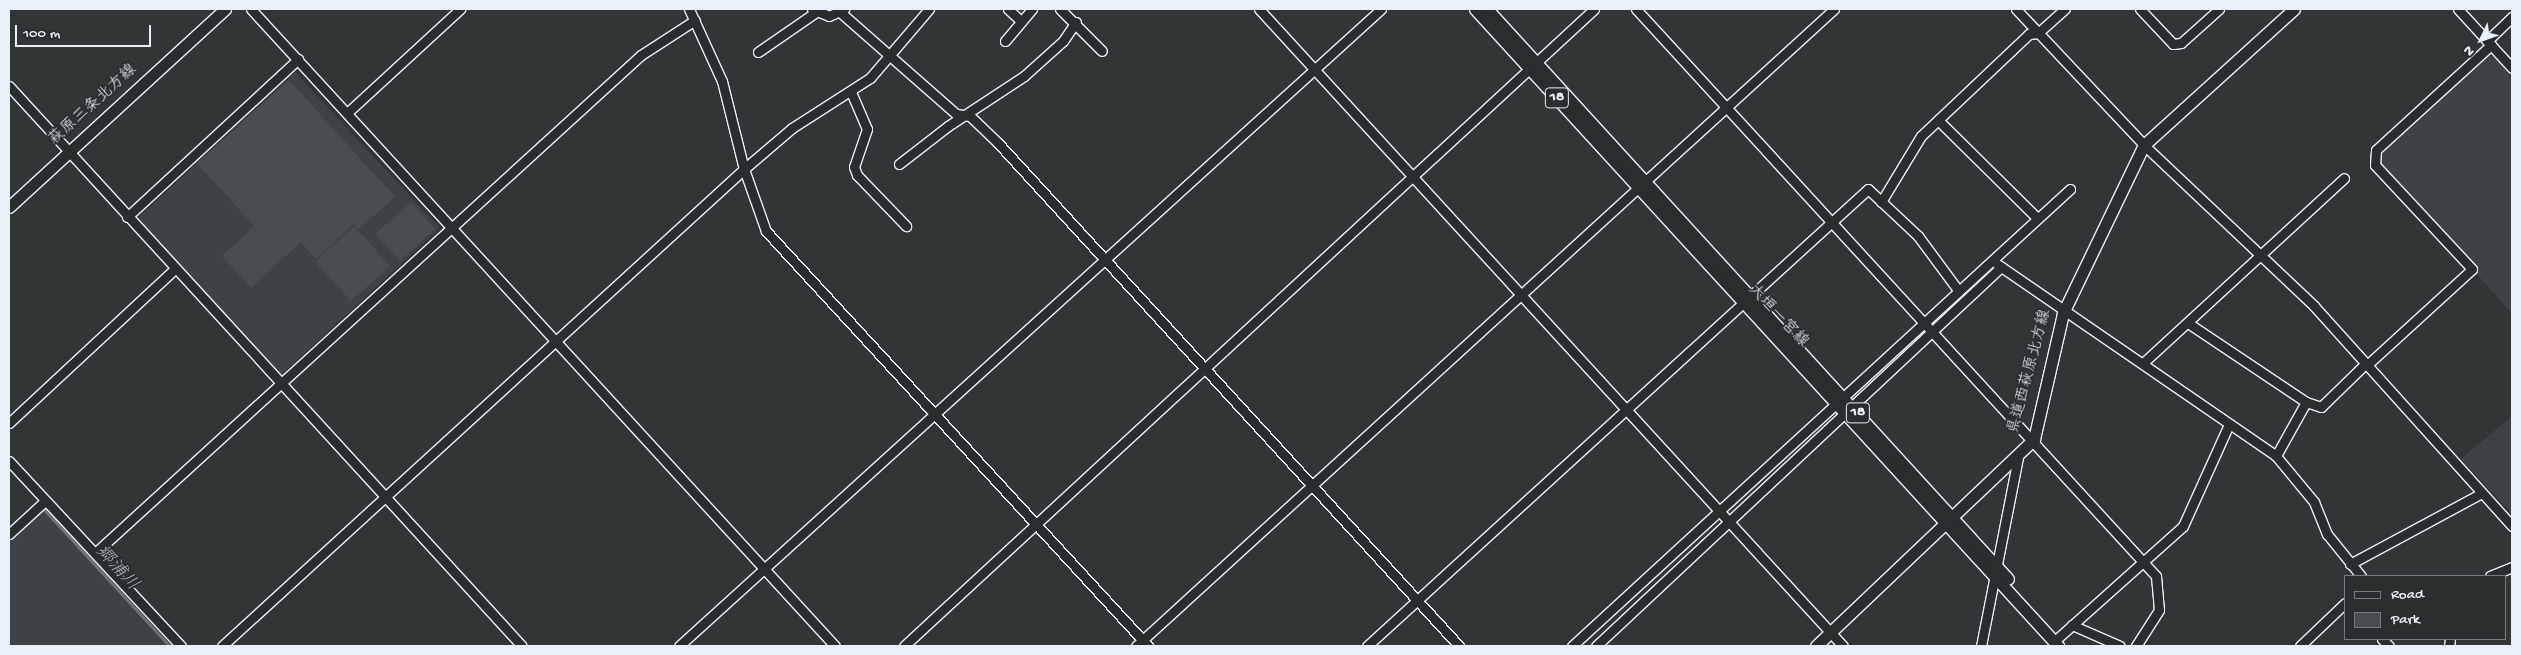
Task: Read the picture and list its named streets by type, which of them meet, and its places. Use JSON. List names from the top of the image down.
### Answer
{
  "streets": {
    "main road": [
      "18",
      "萩原三条北方線",
      "大垣一宮線",
      "県道西萩原北方線"
    ]
  },
  "crossings": [
    ["大垣一宮線", "県道西萩原北方線"]
  ],
  "water": ["郷浦川"],
  "legend": ["Road", "Park"],
  "scale_bar": "100 m",
  "north": "bottom left"
}
